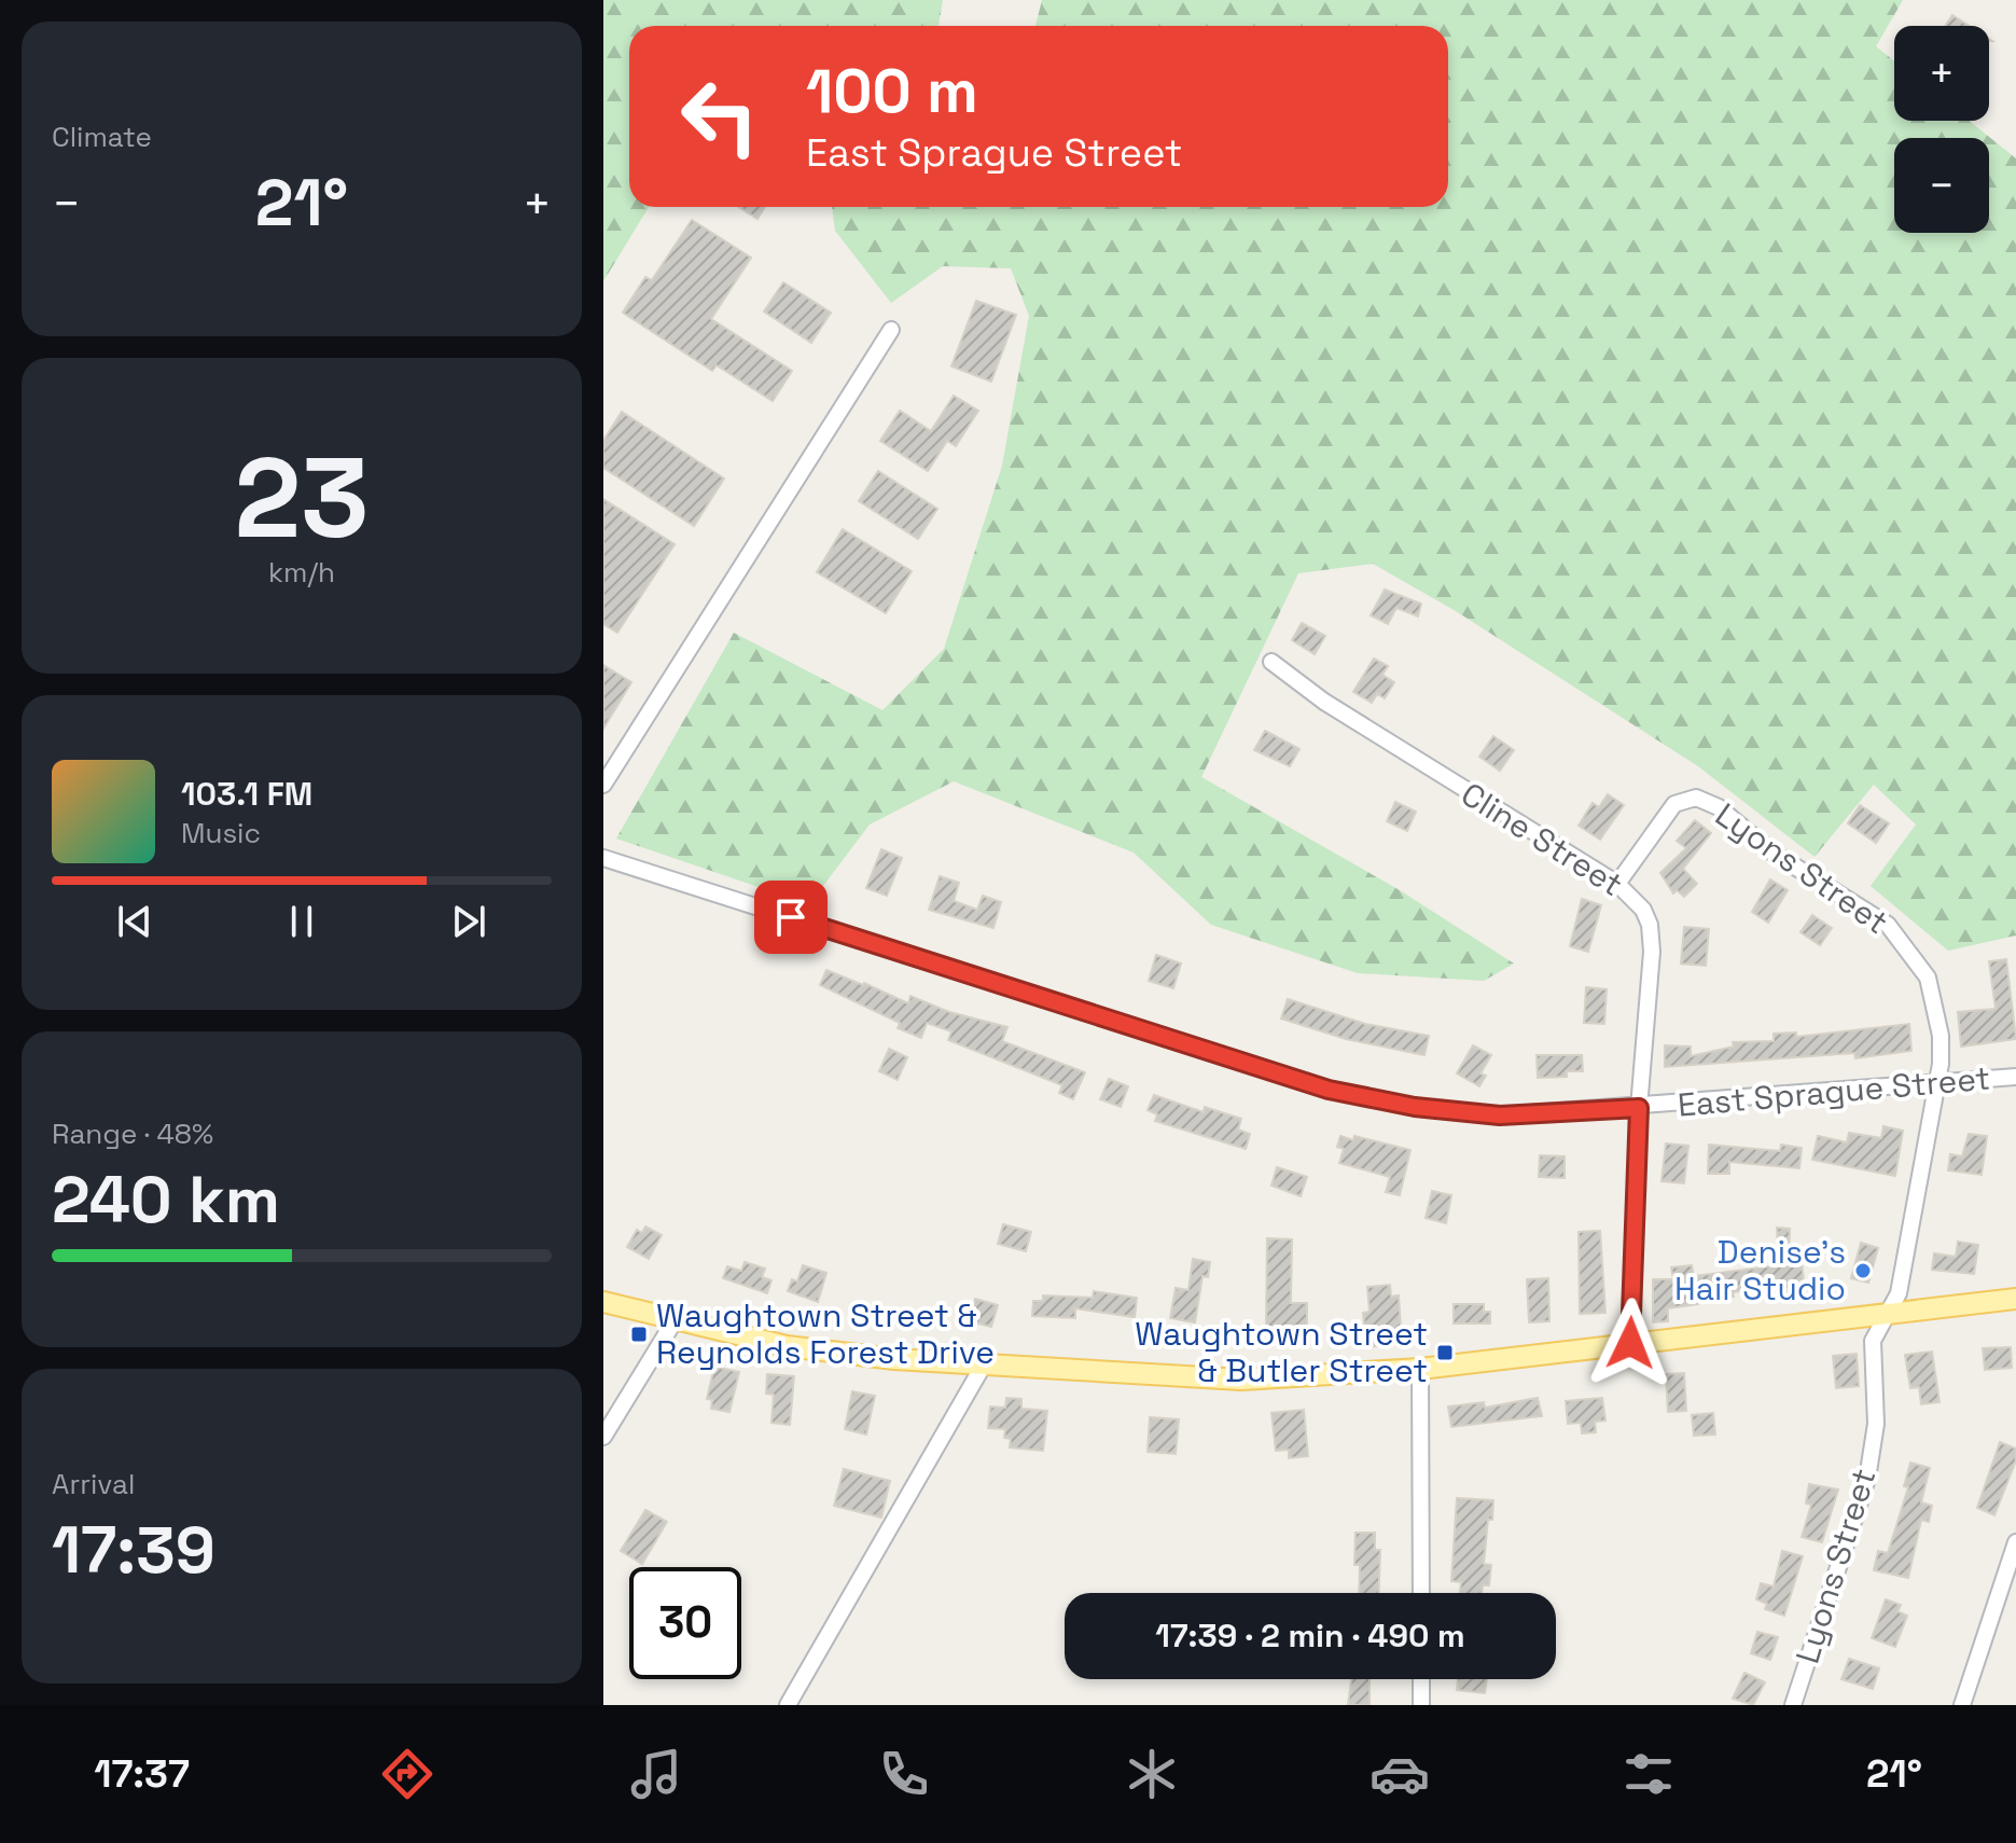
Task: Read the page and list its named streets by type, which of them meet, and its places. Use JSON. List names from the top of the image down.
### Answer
{
  "streets": {
    "street": ["Cline Street", "Lyons Street", "East Sprague Street"]
  },
  "crossings": [
    ["Cline Street", "Lyons Street"],
    ["Cline Street", "East Sprague Street"],
    ["Lyons Street", "East Sprague Street"]
  ],
  "places": {
    "other": ["Denise's Hair Studio"],
    "transit": ["Waughtown Street & Reynolds Forest Drive", "Waughtown Street & Butler Street"]
  },
  "page": {
    "tile": [
      "Climate",
      ["23", "km/h"],
      ["Range · 48%", "240 km"],
      ["Arrival", "17:39"]
    ],
    "map_buttons": ["+", "−"],
    "turn": ["100 m", "East Sprague Street"],
    "heat": ["−", "21°", "+"],
    "song": ["103.1 FM", "Music"],
    "limit": "30",
    "trip": "17:39 · 2 min · 490 m",
    "tabs": ["17:37", "21°"]
  }
}
